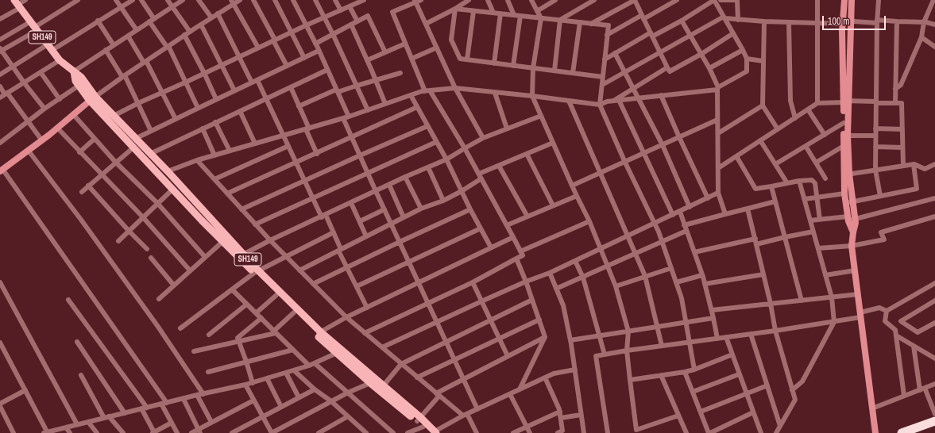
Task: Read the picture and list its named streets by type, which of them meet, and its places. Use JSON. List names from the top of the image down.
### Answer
{
  "streets": {
    "main road": ["SH149"]
  },
  "scale_bar": "100 m"
}
